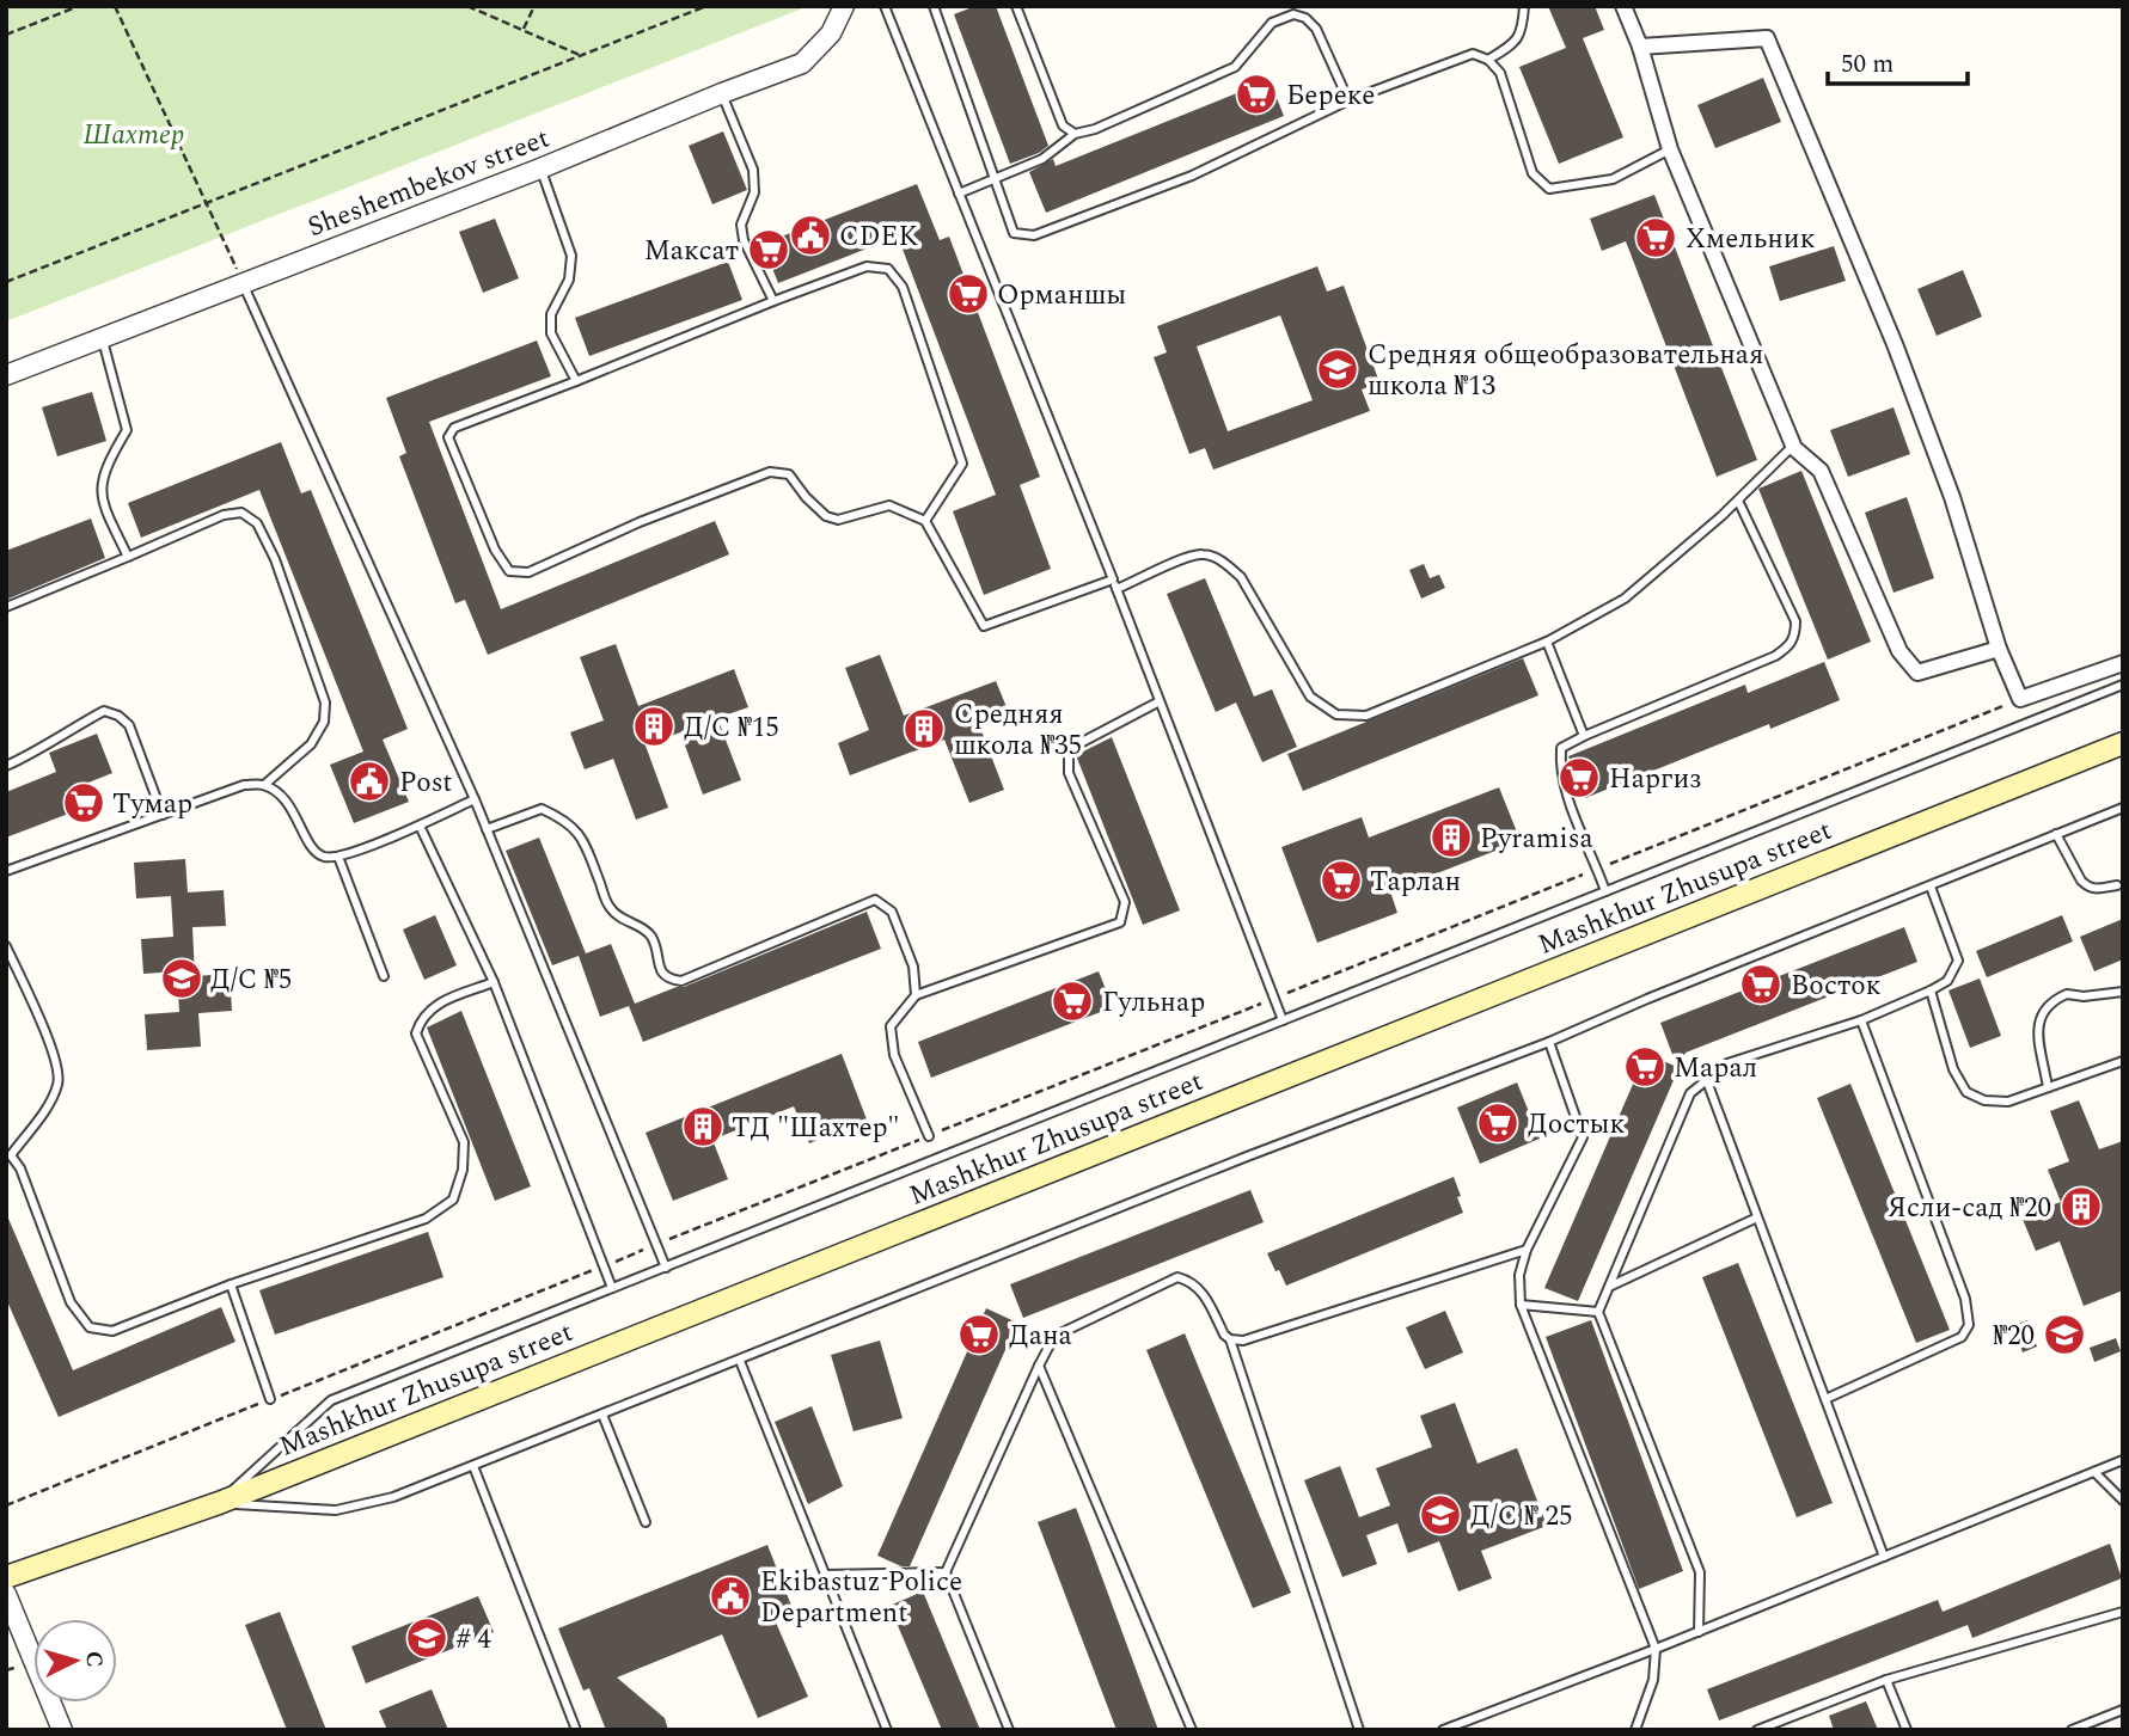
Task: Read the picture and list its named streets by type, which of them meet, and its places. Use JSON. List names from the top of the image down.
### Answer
{
  "streets": {
    "main road": ["Mashkhur Zhusupa street"],
    "street": ["Sheshembekov street"]
  },
  "parks": ["Шахтер"],
  "places": {
    "supermarket": [
      "Береке",
      "Хмельник",
      "Максат",
      "Орманшы",
      "Наргиз",
      "Тумар",
      "Тарлан",
      "Восток",
      "Гульнар",
      "Марал",
      "Достык",
      "Дана"
    ],
    "public building": ["CDEK", "Post", "Ekibastuz Police Department"],
    "school or university": [
      "Средняя общеобразовательная школа №13",
      "Д/С №5",
      "№20",
      "Д/С № 25",
      "# 4"
    ],
    "building": [
      "Д/С №15",
      "Средняя школа №35",
      "Pyramisa",
      "ТД \"Шахтер\"",
      "Ясли-сад №20"
    ]
  },
  "scale_bar": "50 m",
  "north": "right"
}
